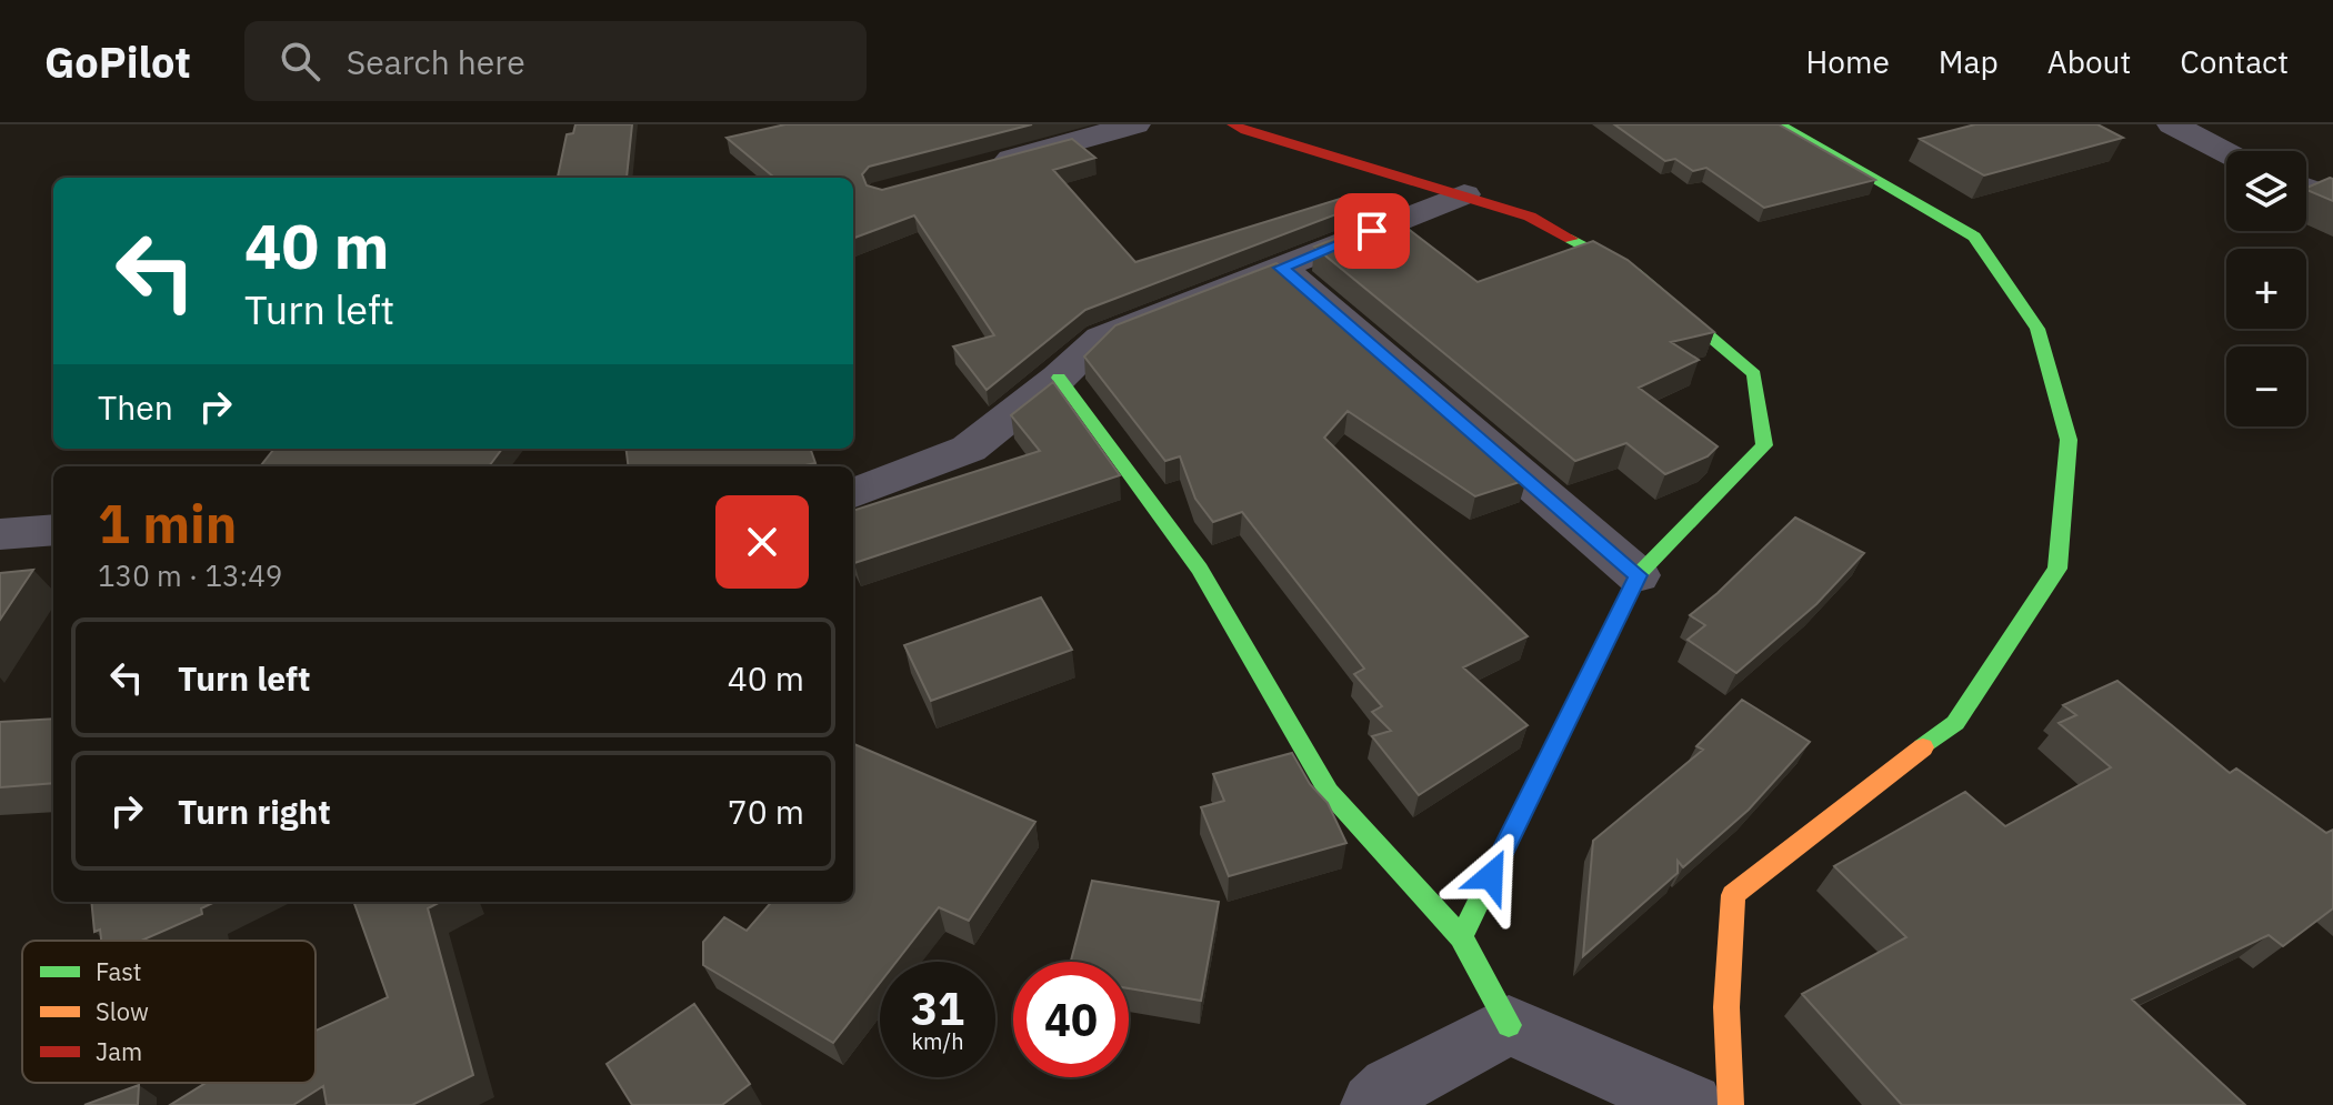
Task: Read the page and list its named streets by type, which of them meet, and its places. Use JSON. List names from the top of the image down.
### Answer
{
  "legend": ["Fast", "Slow", "Jam"],
  "page": {
    "header": "GoPilot",
    "search": "Search here",
    "nav": [
      "Home",
      "Map",
      "About",
      "Contact"
    ],
    "map_buttons": ["+", "−"],
    "turn": ["40 m", "Turn left"],
    "then": "Then",
    "heading": ["1 min", "130 m · 13:49"],
    "list": [
      {
        "name": "Turn left",
        "value": "40 m"
      },
      {
        "name": "Turn right",
        "value": "70 m"
      }
    ],
    "speed": "31 km/h",
    "limit": "40"
  }
}
